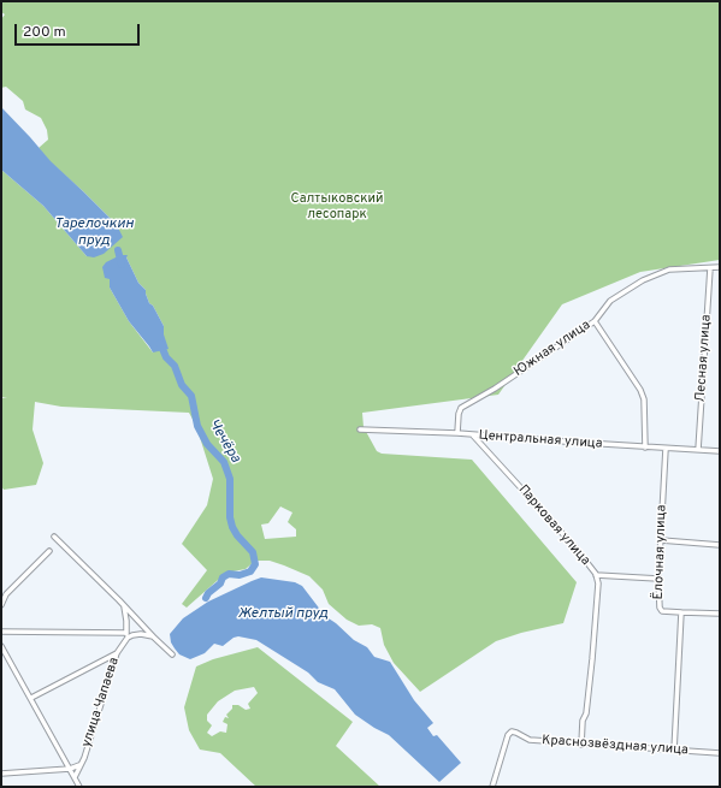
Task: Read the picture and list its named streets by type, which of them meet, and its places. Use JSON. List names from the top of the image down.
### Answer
{
  "streets": {
    "street": [
      "Южная улица",
      "Лесная улица",
      "Центральная улица",
      "Парковая улица",
      "Ёлочная улица",
      "улица Чапаева",
      "Краснозвёздная улица"
    ]
  },
  "crossings": [
    ["Южная улица", "Лесная улица"],
    ["Южная улица", "Центральная улица"],
    ["Лесная улица", "Центральная улица"],
    ["Центральная улица", "Парковая улица"],
    ["Центральная улица", "Ёлочная улица"],
    ["Парковая улица", "Краснозвёздная улица"],
    ["Ёлочная улица", "Краснозвёздная улица"]
  ],
  "water": ["Тарелочкин пруд", "Чечёра", "Желтый пруд"],
  "parks": ["Салтыковский лесопарк"],
  "scale_bar": "200 m"
}
